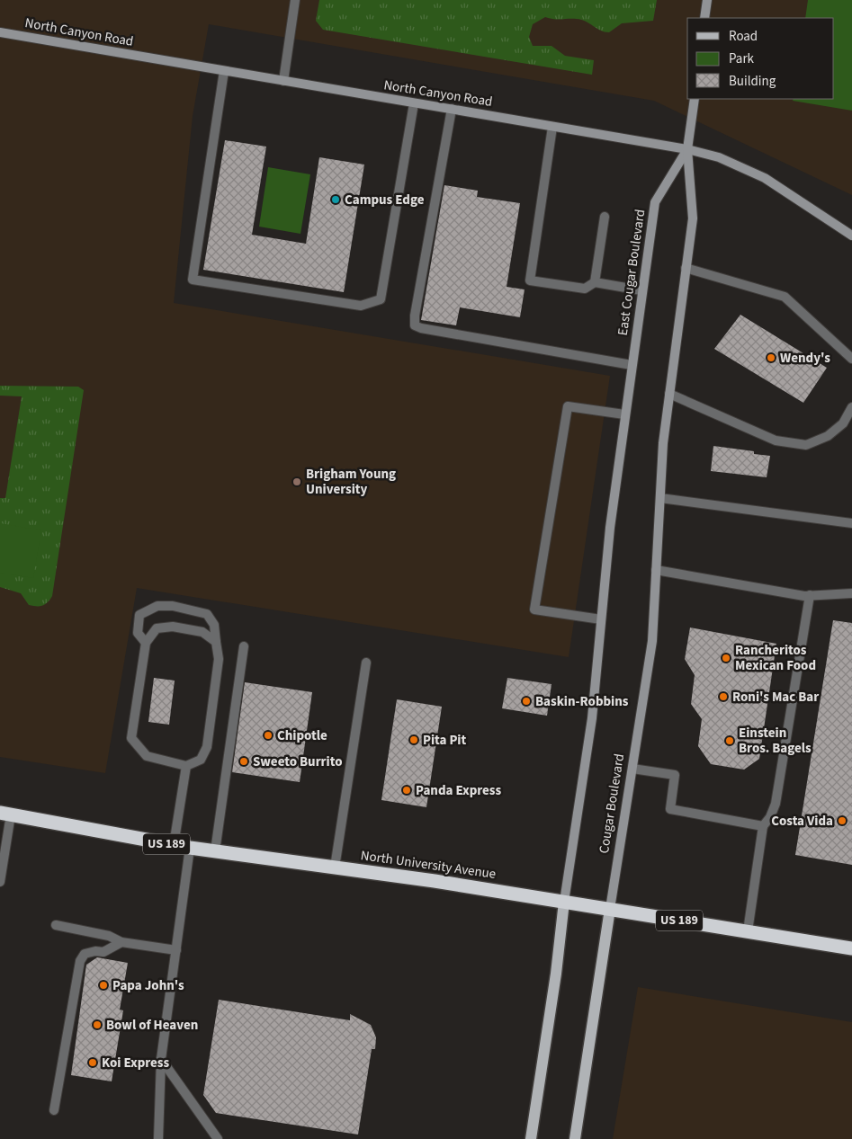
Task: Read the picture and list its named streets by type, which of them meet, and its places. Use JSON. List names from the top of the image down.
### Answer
{
  "streets": {
    "highway": ["US 189", "North University Avenue"],
    "main road": ["North Canyon Road", "East Cougar Boulevard", "Cougar Boulevard"]
  },
  "crossings": [
    ["North Canyon Road", "East Cougar Boulevard"],
    ["East Cougar Boulevard", "North University Avenue"],
    ["Cougar Boulevard", "North University Avenue"]
  ],
  "places": [
    "Campus Edge",
    "Wendy's",
    "Brigham Young University",
    "Rancheritos Mexican Food",
    "Roni's Mac Bar",
    "Baskin-Robbins",
    "Chipotle",
    "Pita Pit",
    "Einstein Bros. Bagels",
    "Sweeto Burrito",
    "Panda Express",
    "Costa Vida",
    "Papa John's",
    "Bowl of Heaven",
    "Koi Express"
  ],
  "legend": ["Road", "Park", "Building"]
}
